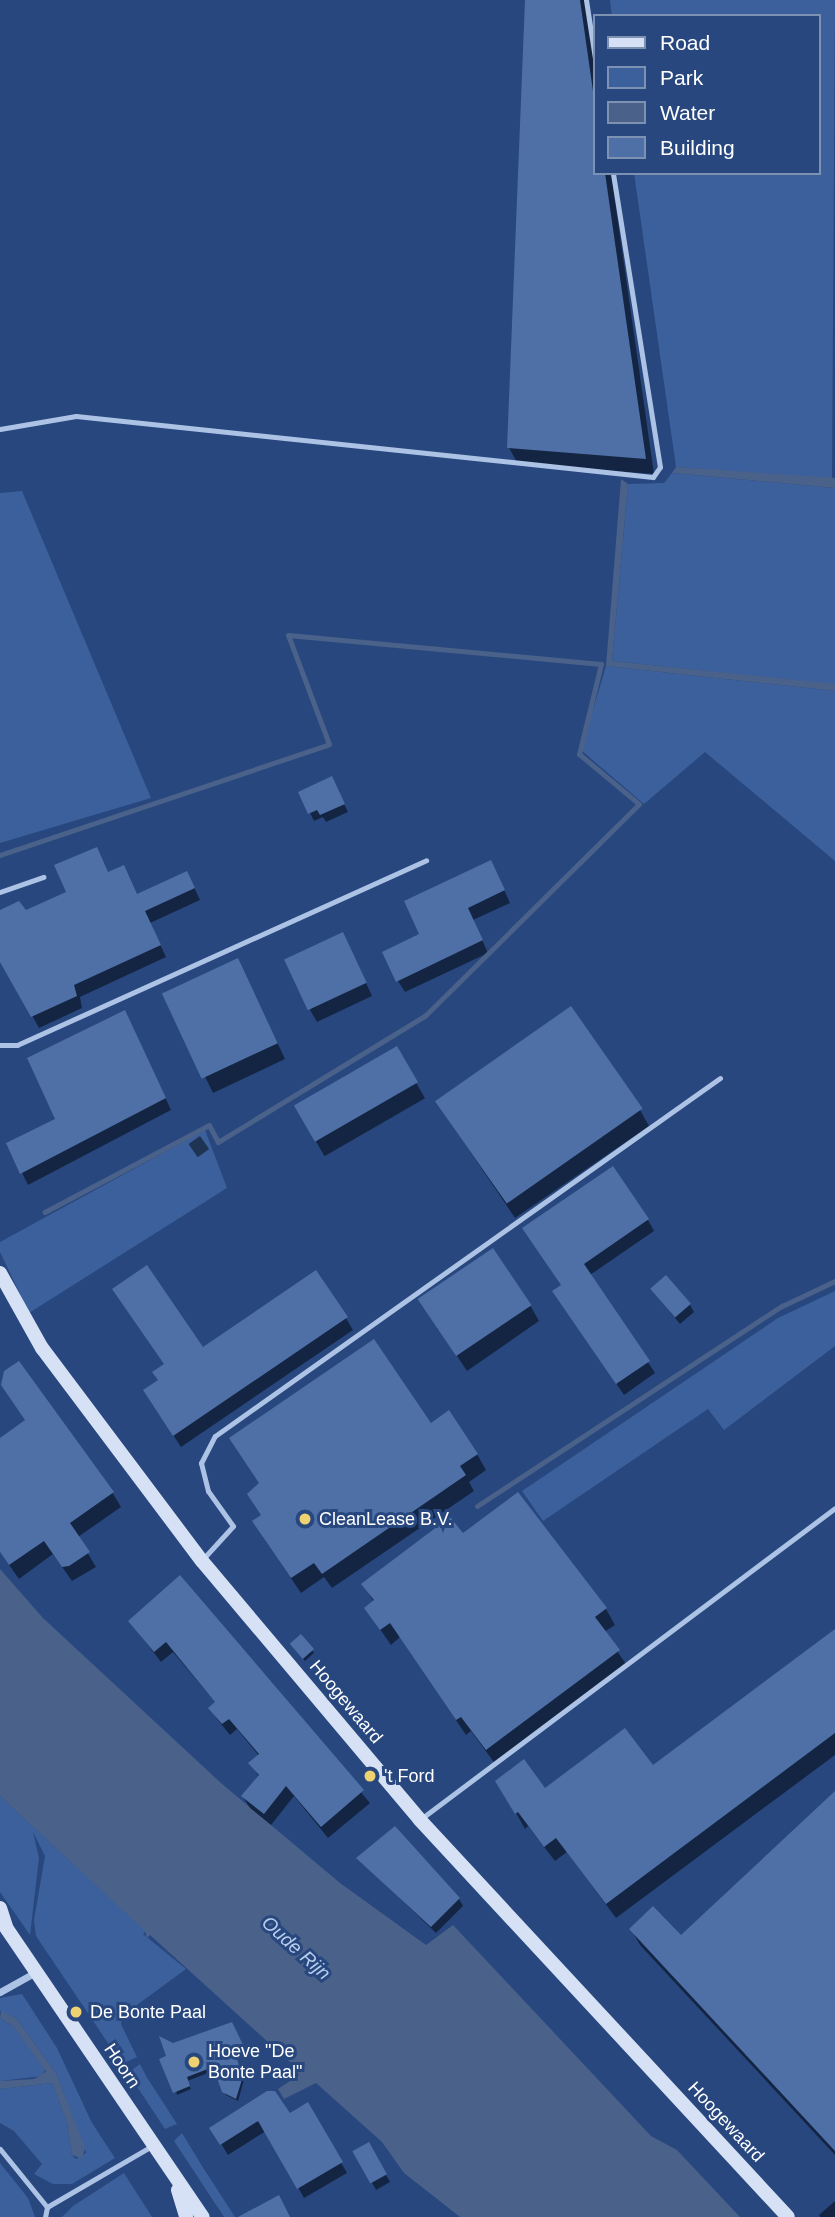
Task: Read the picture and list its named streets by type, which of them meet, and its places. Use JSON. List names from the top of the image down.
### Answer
{
  "streets": {
    "street": ["Hoogewaard", "Hoorn"]
  },
  "water": ["Oude Rijn"],
  "places": [
    "CleanLease B.V.",
    "'t Ford",
    "De Bonte Paal",
    "Hoeve \"De Bonte Paal\""
  ],
  "legend": [
    "Road",
    "Park",
    "Water",
    "Building"
  ]
}
